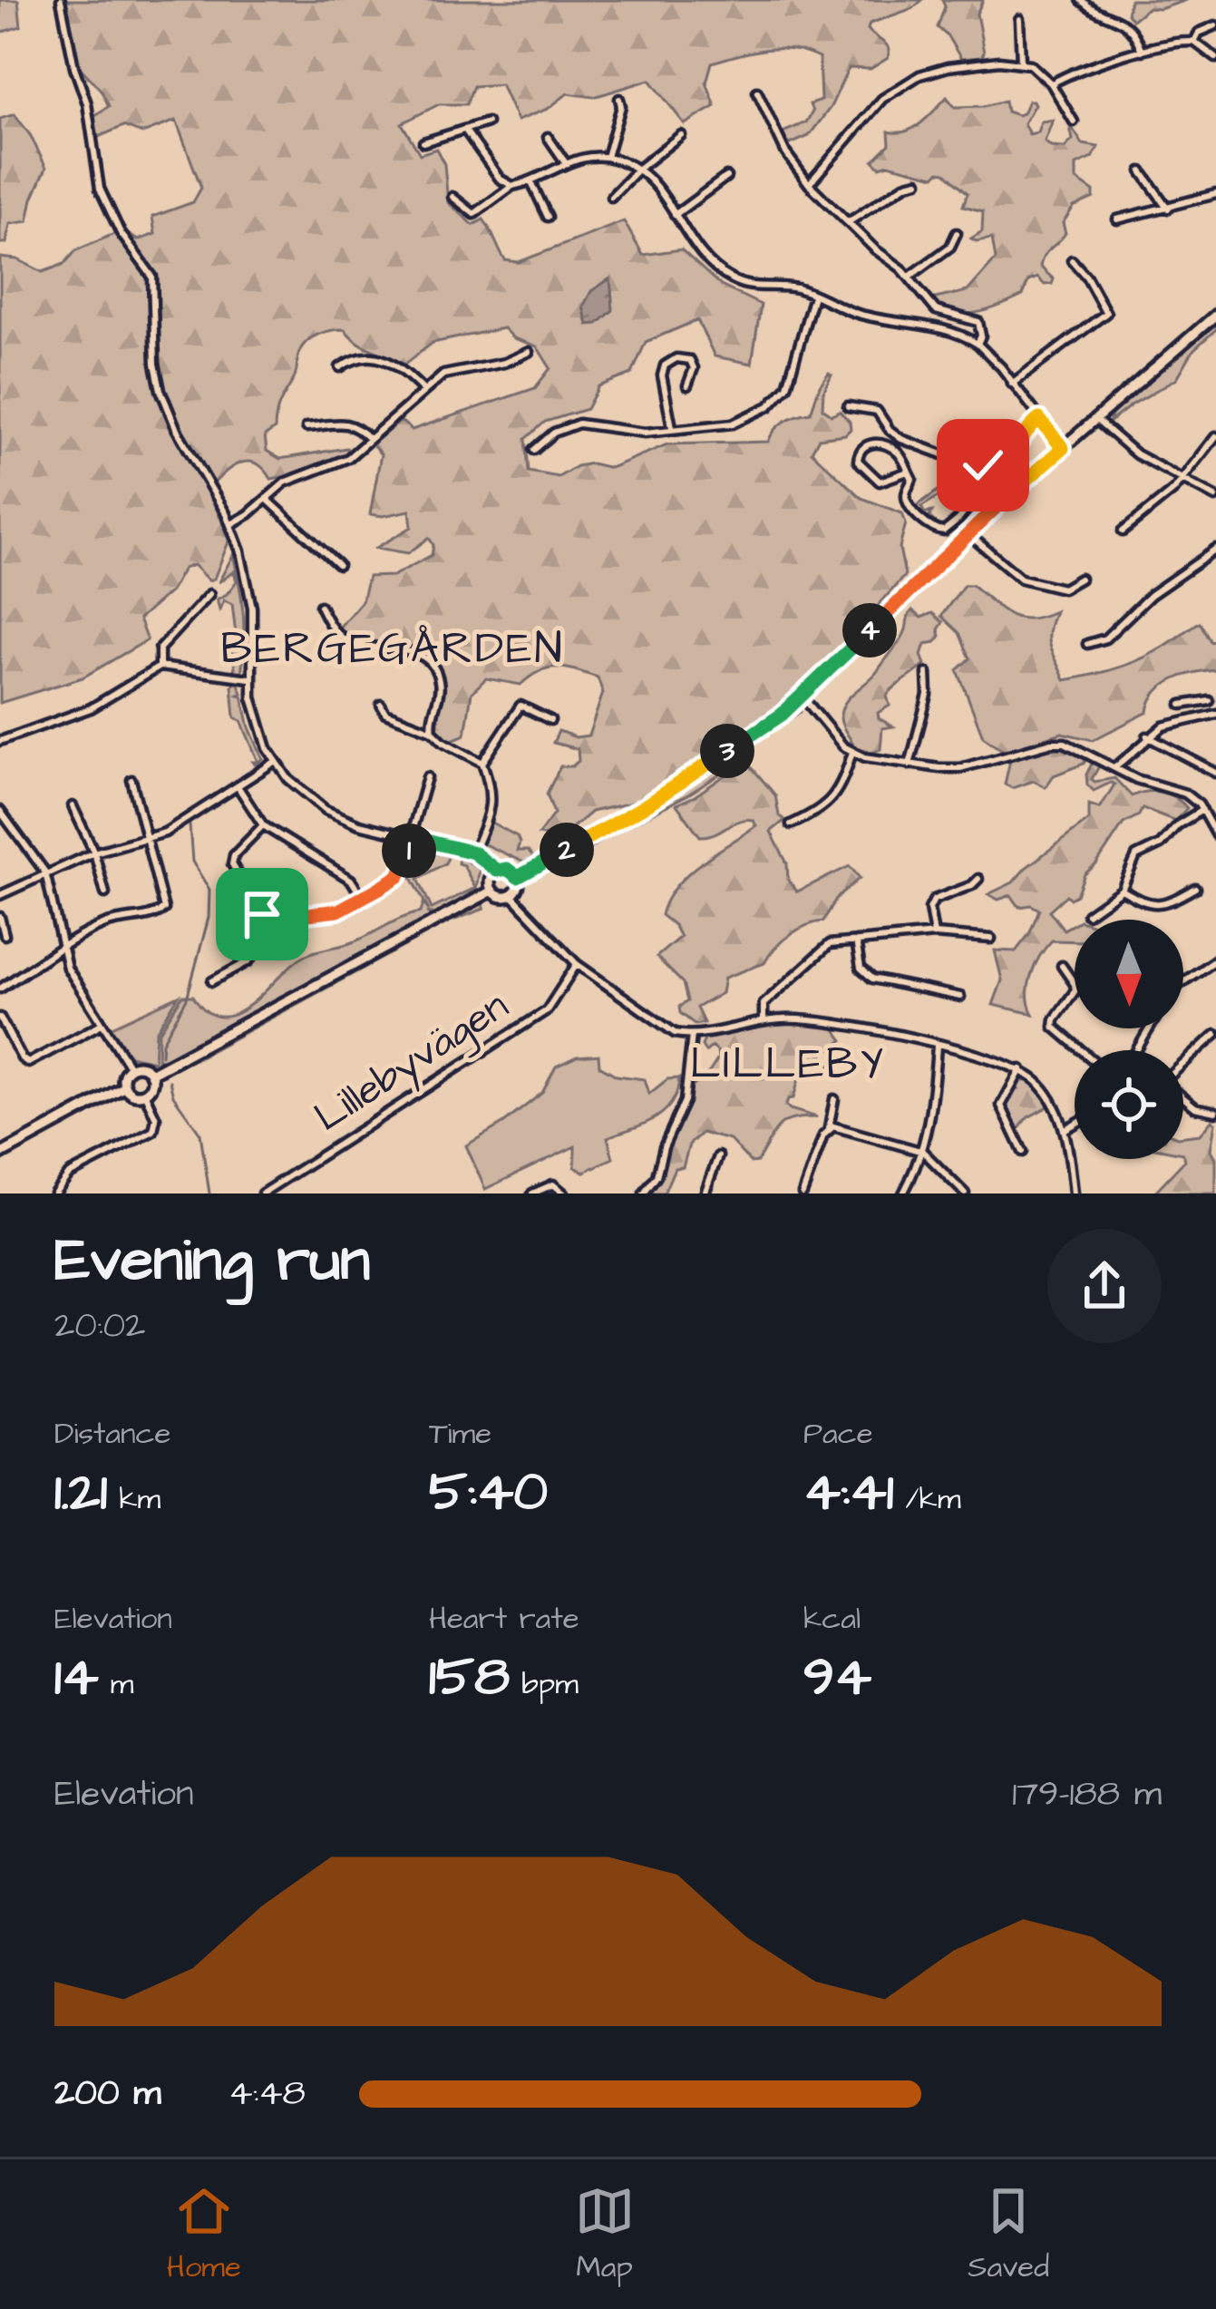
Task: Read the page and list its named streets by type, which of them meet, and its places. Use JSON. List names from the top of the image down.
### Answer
{
  "streets": {
    "street": ["Lillebyvägen"]
  },
  "districts": ["BERGEGÅRDEN", "LILLEBY"],
  "north": "bottom",
  "page": {
    "pins": [
      "4",
      "3",
      "2",
      "1"
    ],
    "heading": ["Evening run", "20:02"],
    "stats": [
      ["Distance", "1.21 km"],
      ["Time", "5:40"],
      ["Pace", "4:41 /km"],
      ["Elevation", "14 m"],
      ["Heart rate", "158 bpm"],
      ["kcal", "94"]
    ],
    "chart": ["Elevation", "179–188 m"],
    "list": [
      {
        "name": "200 m",
        "note": "4:48"
      }
    ],
    "tabs": ["Home", "Map", "Saved"]
  }
}
